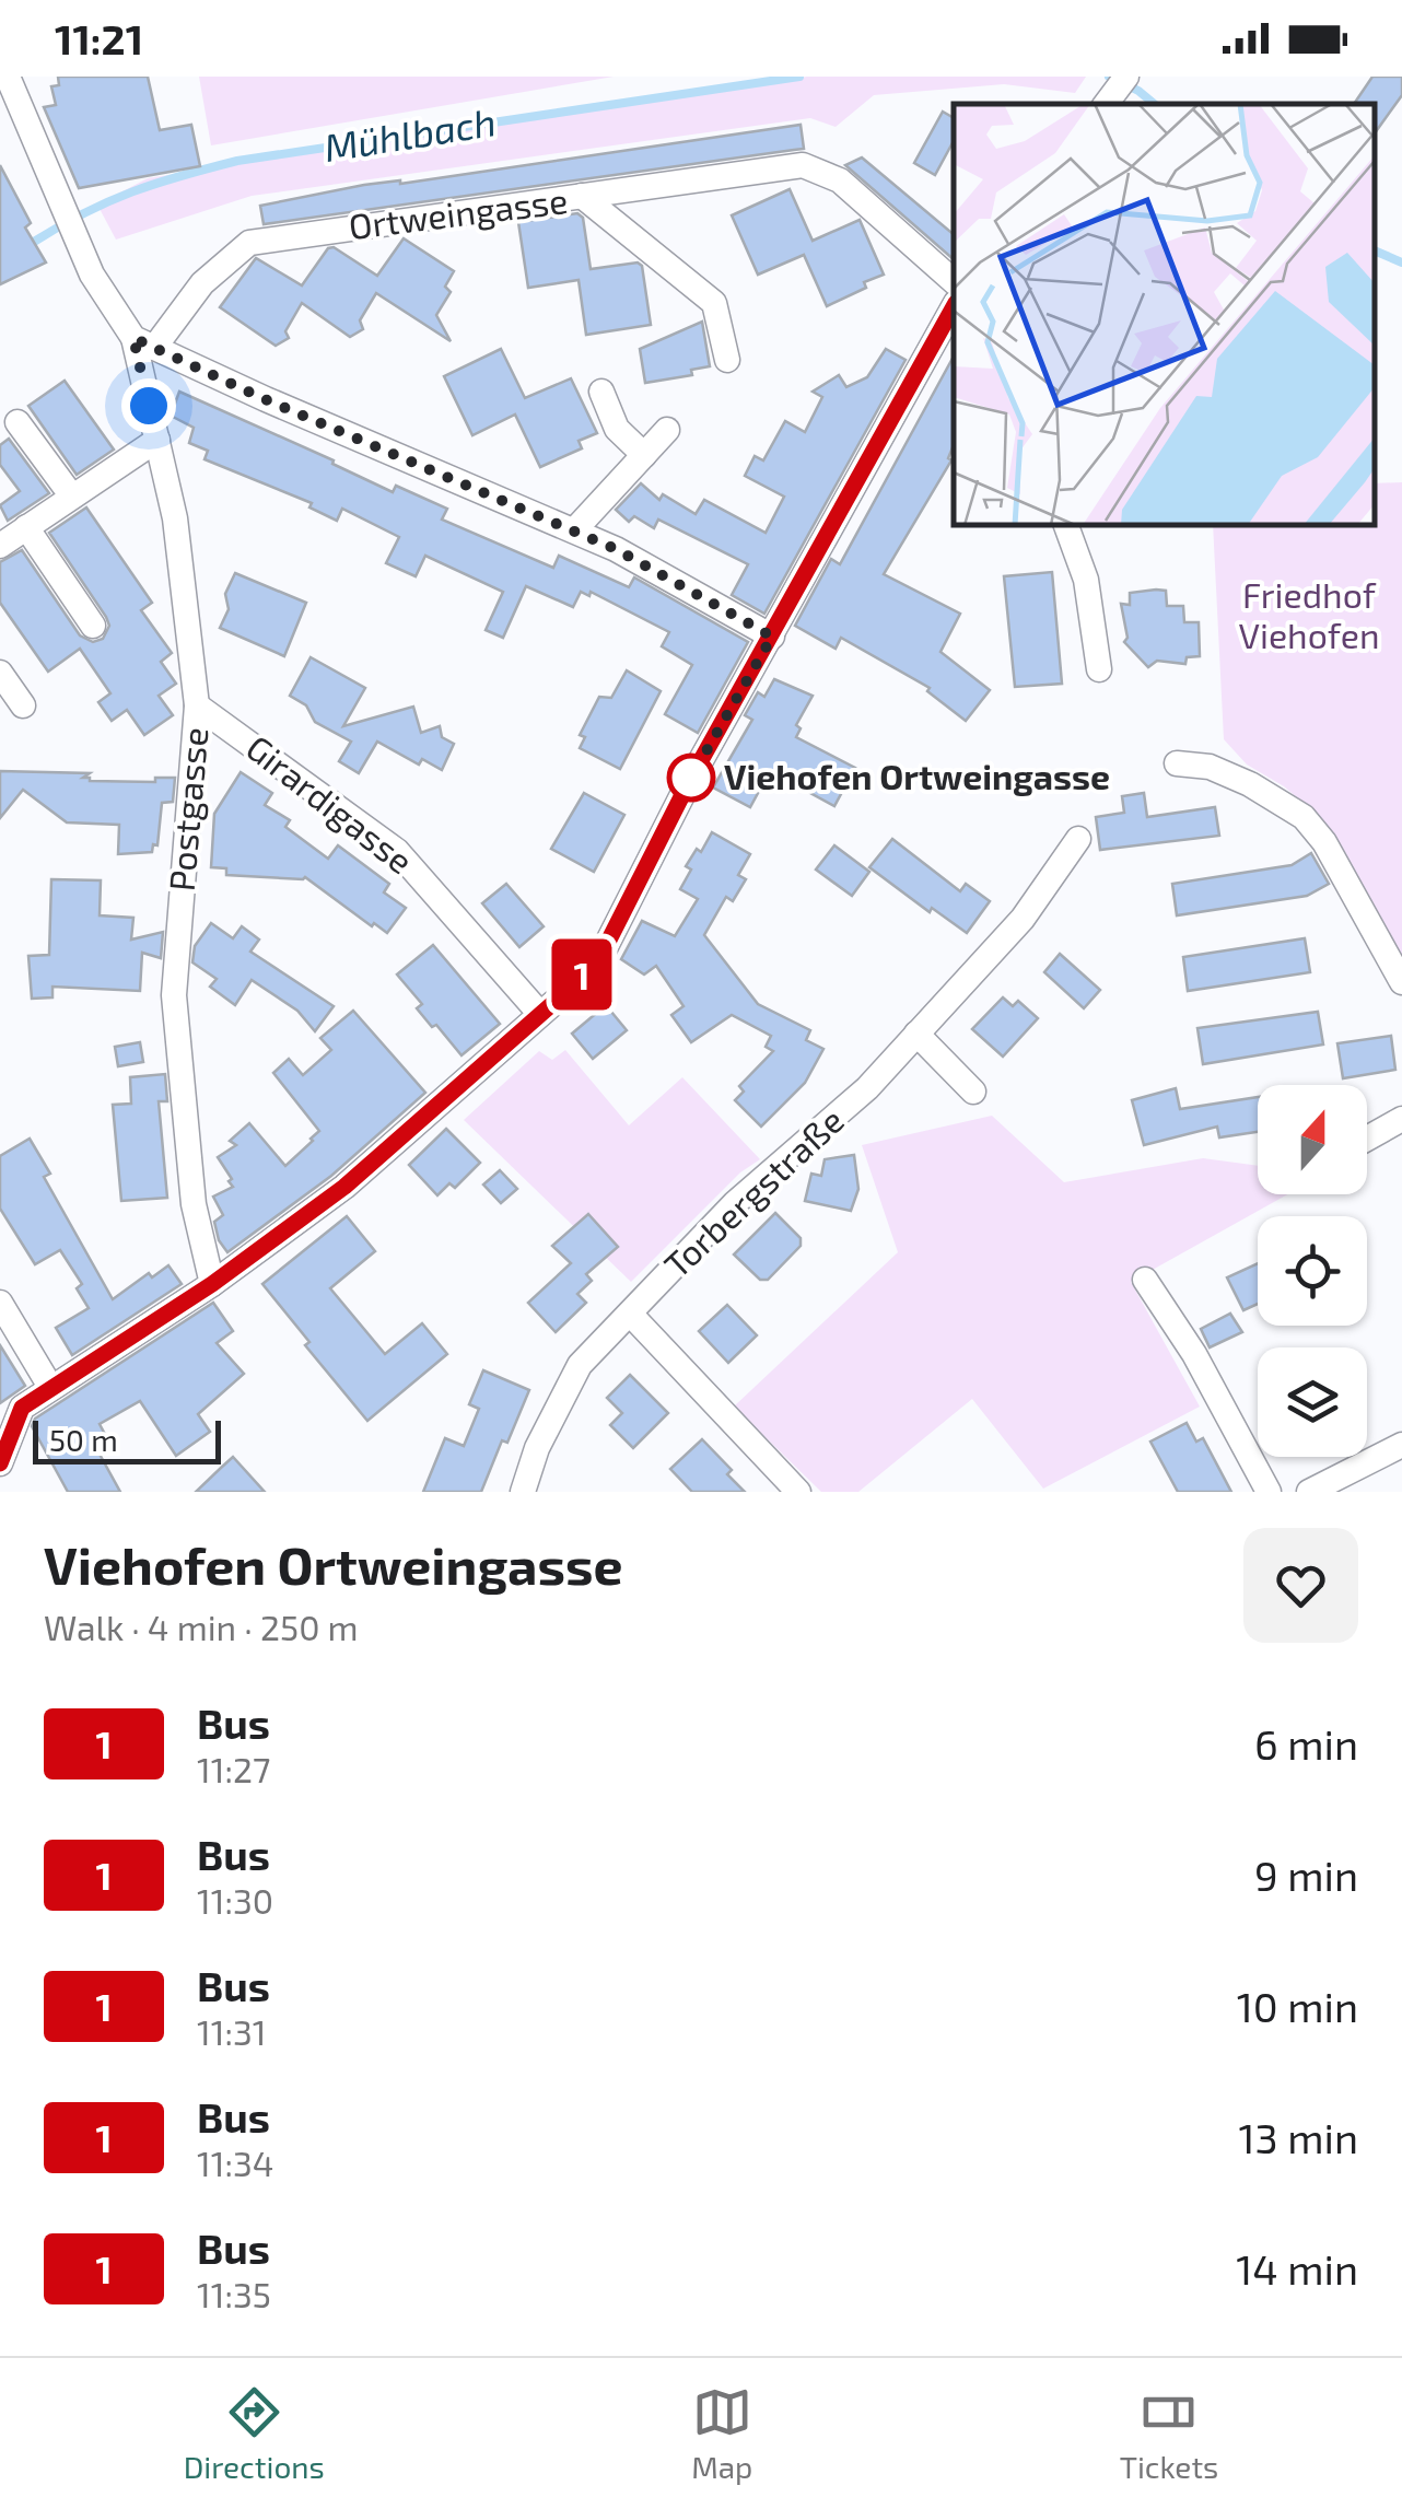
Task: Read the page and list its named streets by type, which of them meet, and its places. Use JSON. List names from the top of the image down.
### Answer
{
  "streets": {
    "street": [
      "Ortweingasse",
      "Girardigasse",
      "Postgasse",
      "Torbergstraße"
    ]
  },
  "crossings": [
    ["Ortweingasse", "Postgasse"],
    ["Girardigasse", "Postgasse"]
  ],
  "water": ["Mühlbach"],
  "parks": ["Friedhof Viehofen"],
  "places": ["Viehofen Ortweingasse"],
  "lines": ["bus line 1"],
  "scale_bar": "50 m",
  "north": "top",
  "page": {
    "status": "11:21",
    "on_map": "1",
    "scale": "50 m",
    "heading": ["Viehofen Ortweingasse", "Walk · 4 min · 250 m"],
    "list": [
      {
        "mark": "1",
        "name": "Bus",
        "note": "11:27",
        "value": "6 min"
      },
      {
        "mark": "1",
        "name": "Bus",
        "note": "11:30",
        "value": "9 min"
      },
      {
        "mark": "1",
        "name": "Bus",
        "note": "11:31",
        "value": "10 min"
      },
      {
        "mark": "1",
        "name": "Bus",
        "note": "11:34",
        "value": "13 min"
      },
      {
        "mark": "1",
        "name": "Bus",
        "note": "11:35",
        "value": "14 min"
      }
    ],
    "tabs": ["Directions", "Map", "Tickets"]
  }
}
